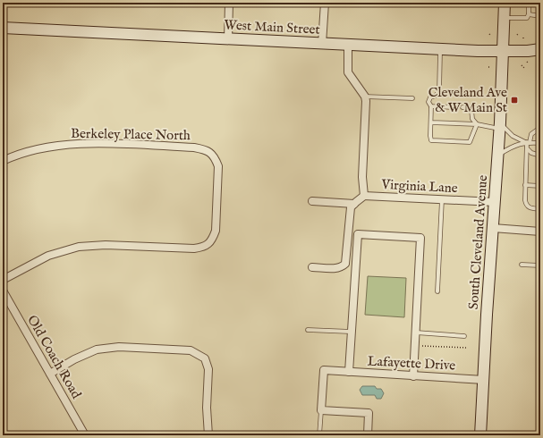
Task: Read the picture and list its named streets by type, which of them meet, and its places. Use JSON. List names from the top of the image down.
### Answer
{
  "streets": {
    "main road": ["West Main Street", "South Cleveland Avenue"],
    "street": [
      "Berkeley Place North",
      "Virginia Lane",
      "Old Coach Road",
      "Lafayette Drive"
    ]
  },
  "crossings": [
    ["West Main Street", "South Cleveland Avenue"],
    ["Virginia Lane", "South Cleveland Avenue"],
    ["South Cleveland Avenue", "Lafayette Drive"]
  ],
  "places": {
    "transit": ["Cleveland Ave & W Main St"]
  }
}
